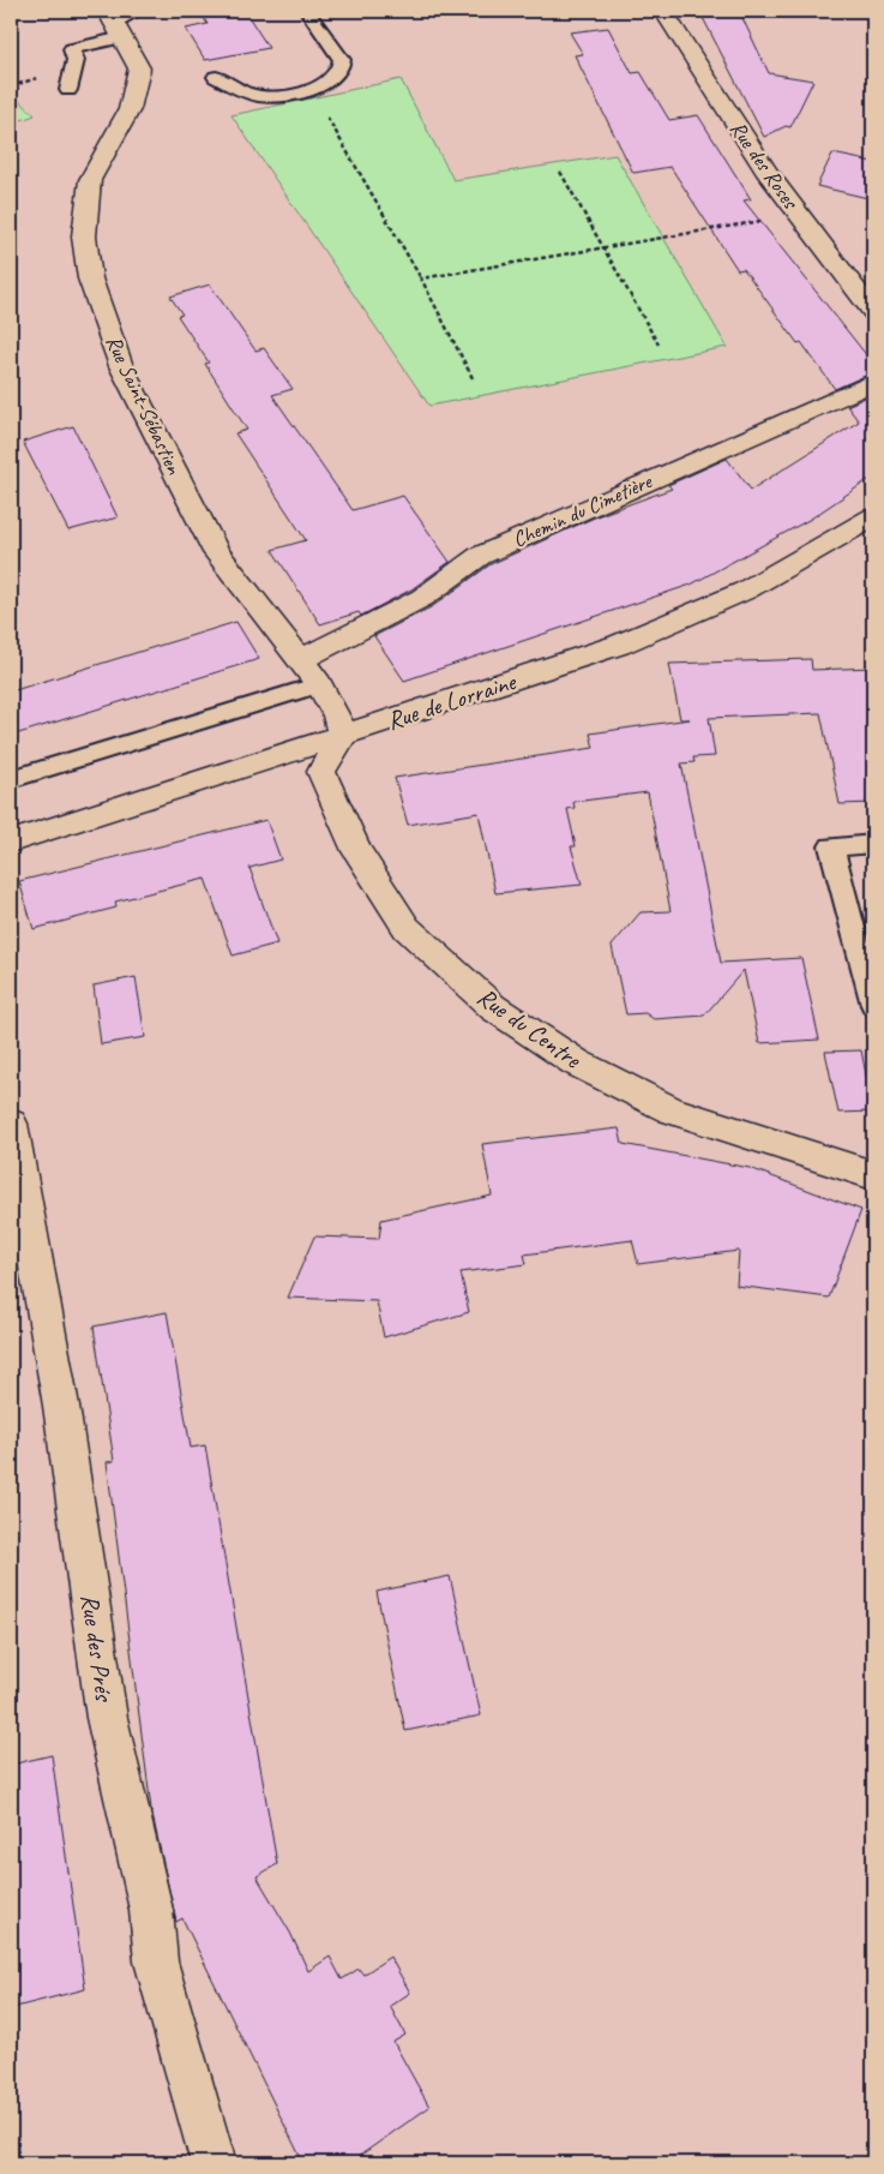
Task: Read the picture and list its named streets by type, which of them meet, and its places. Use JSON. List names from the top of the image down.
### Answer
{
  "streets": {
    "street": [
      "Rue des Roses",
      "Rue Saint-Sébastien",
      "Chemin du Cimetière",
      "Rue de Lorraine",
      "Rue du Centre",
      "Rue des Prés"
    ]
  },
  "crossings": [
    ["Rue Saint-Sébastien", "Chemin du Cimetière"],
    ["Rue Saint-Sébastien", "Rue de Lorraine"],
    ["Rue Saint-Sébastien", "Rue du Centre"],
    ["Rue de Lorraine", "Rue du Centre"]
  ]
}
